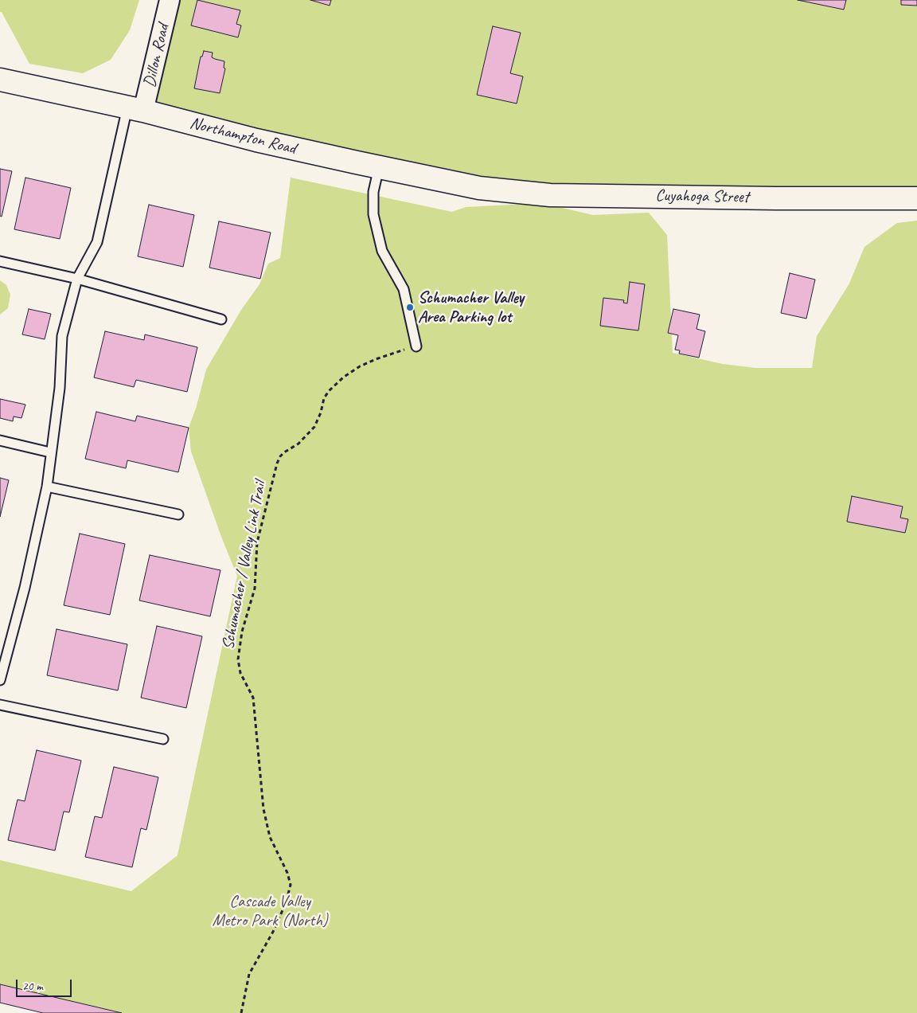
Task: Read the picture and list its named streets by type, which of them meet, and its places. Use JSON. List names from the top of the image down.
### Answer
{
  "streets": {
    "street": ["Dillon Road", "Northampton Road", "Cuyahoga Street"],
    "path": ["Schumacher / Valley Link Trail"]
  },
  "crossings": [
    ["Dillon Road", "Northampton Road"],
    ["Northampton Road", "Cuyahoga Street"]
  ],
  "parks": ["Cascade Valley Metro Park (North)"],
  "places": ["Schumacher Valley Area Parking lot"],
  "scale_bar": "20 m"
}
